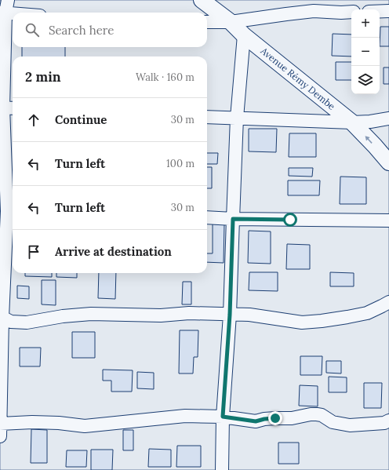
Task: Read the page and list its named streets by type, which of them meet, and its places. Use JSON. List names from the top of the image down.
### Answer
{
  "streets": {
    "street": ["Avenue Rémy Dembe"]
  },
  "page": {
    "map_buttons": ["+", "−"],
    "search": "Search here",
    "heading": ["2 min", "Walk · 160 m"],
    "list": [
      ["Continue", "30 m"],
      ["Turn left", "100 m"],
      ["Turn left", "30 m"],
      "Arrive at destination"
    ]
  }
}
